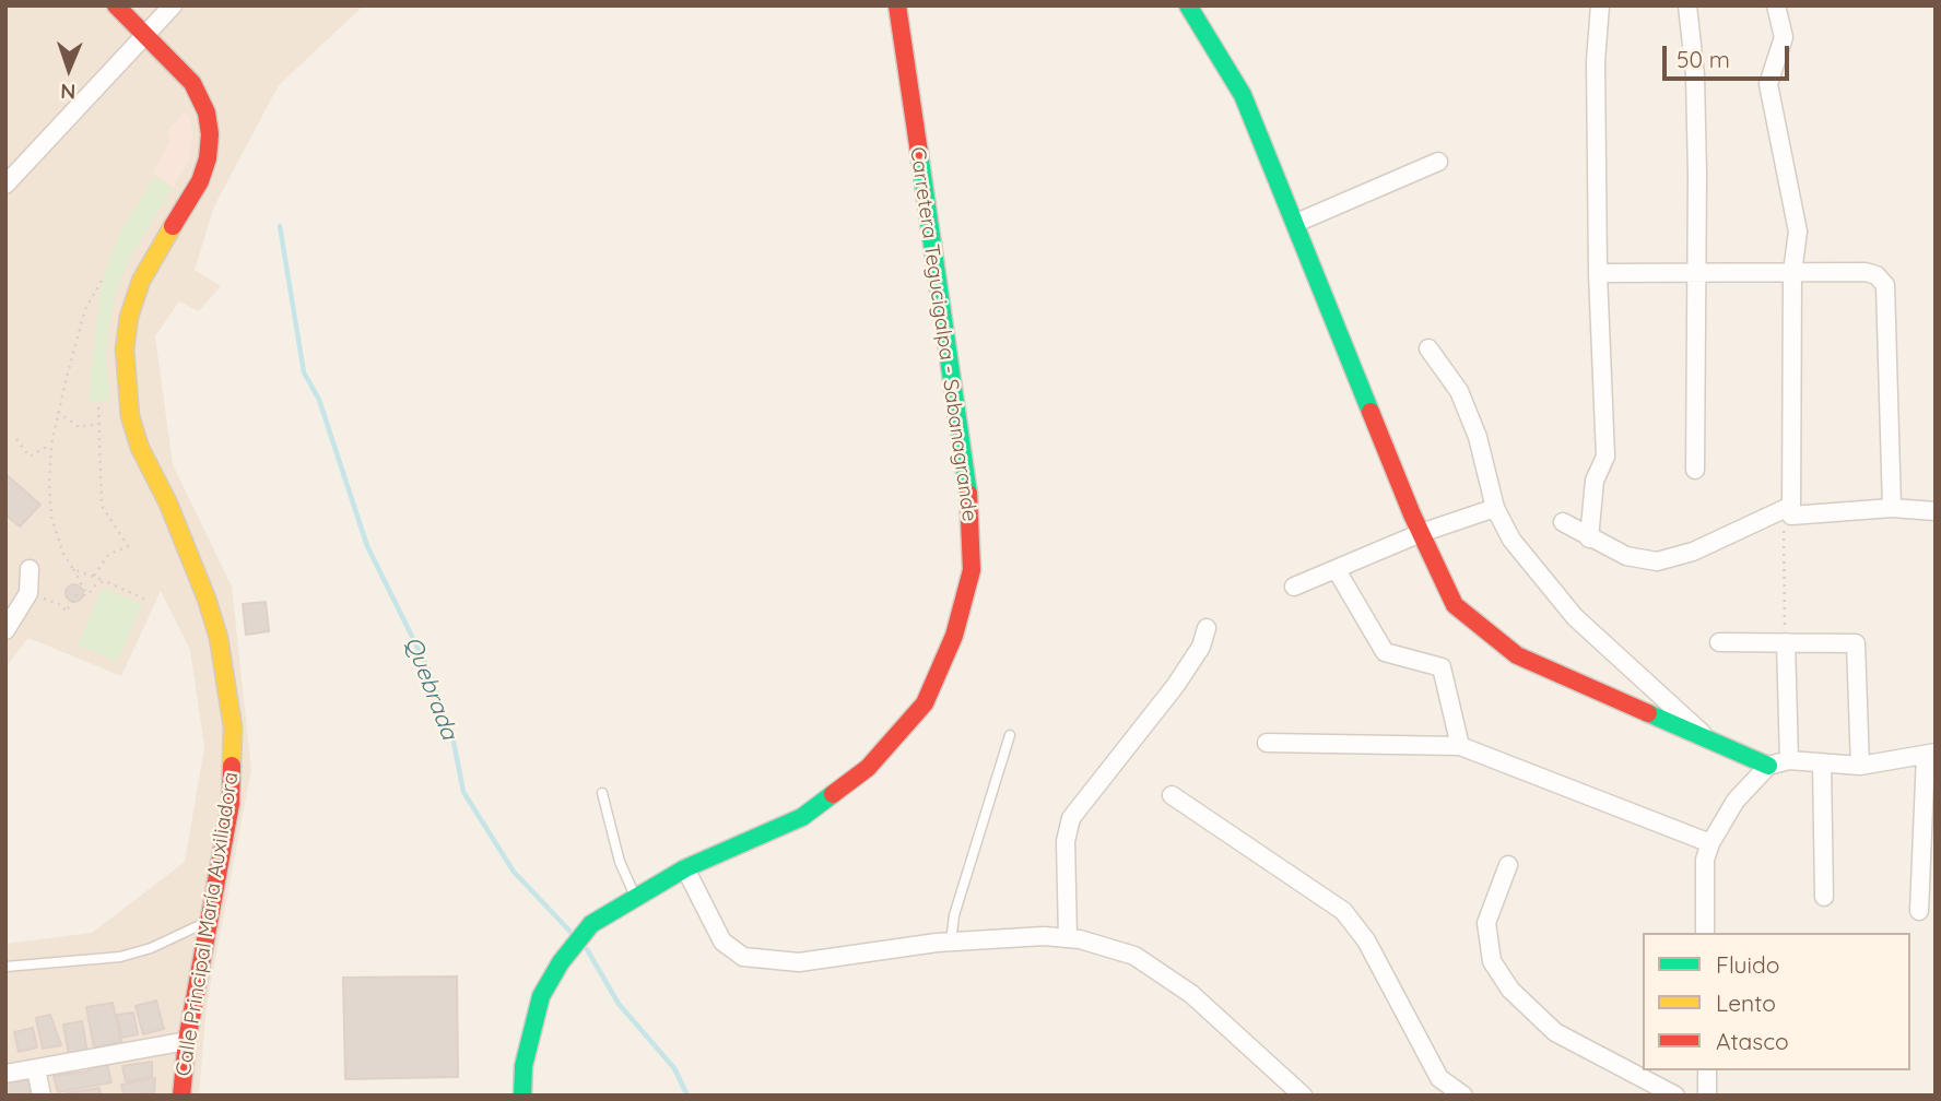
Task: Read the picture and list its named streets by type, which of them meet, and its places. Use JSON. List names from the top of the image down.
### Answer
{
  "streets": {
    "main road": ["Carretera Tegucigalpa - Sabanagrande", "Calle Principal María Auxiliadora"]
  },
  "water": ["Quebrada"],
  "legend": ["Fluido", "Lento", "Atasco"],
  "scale_bar": "50 m",
  "north": "bottom"
}
